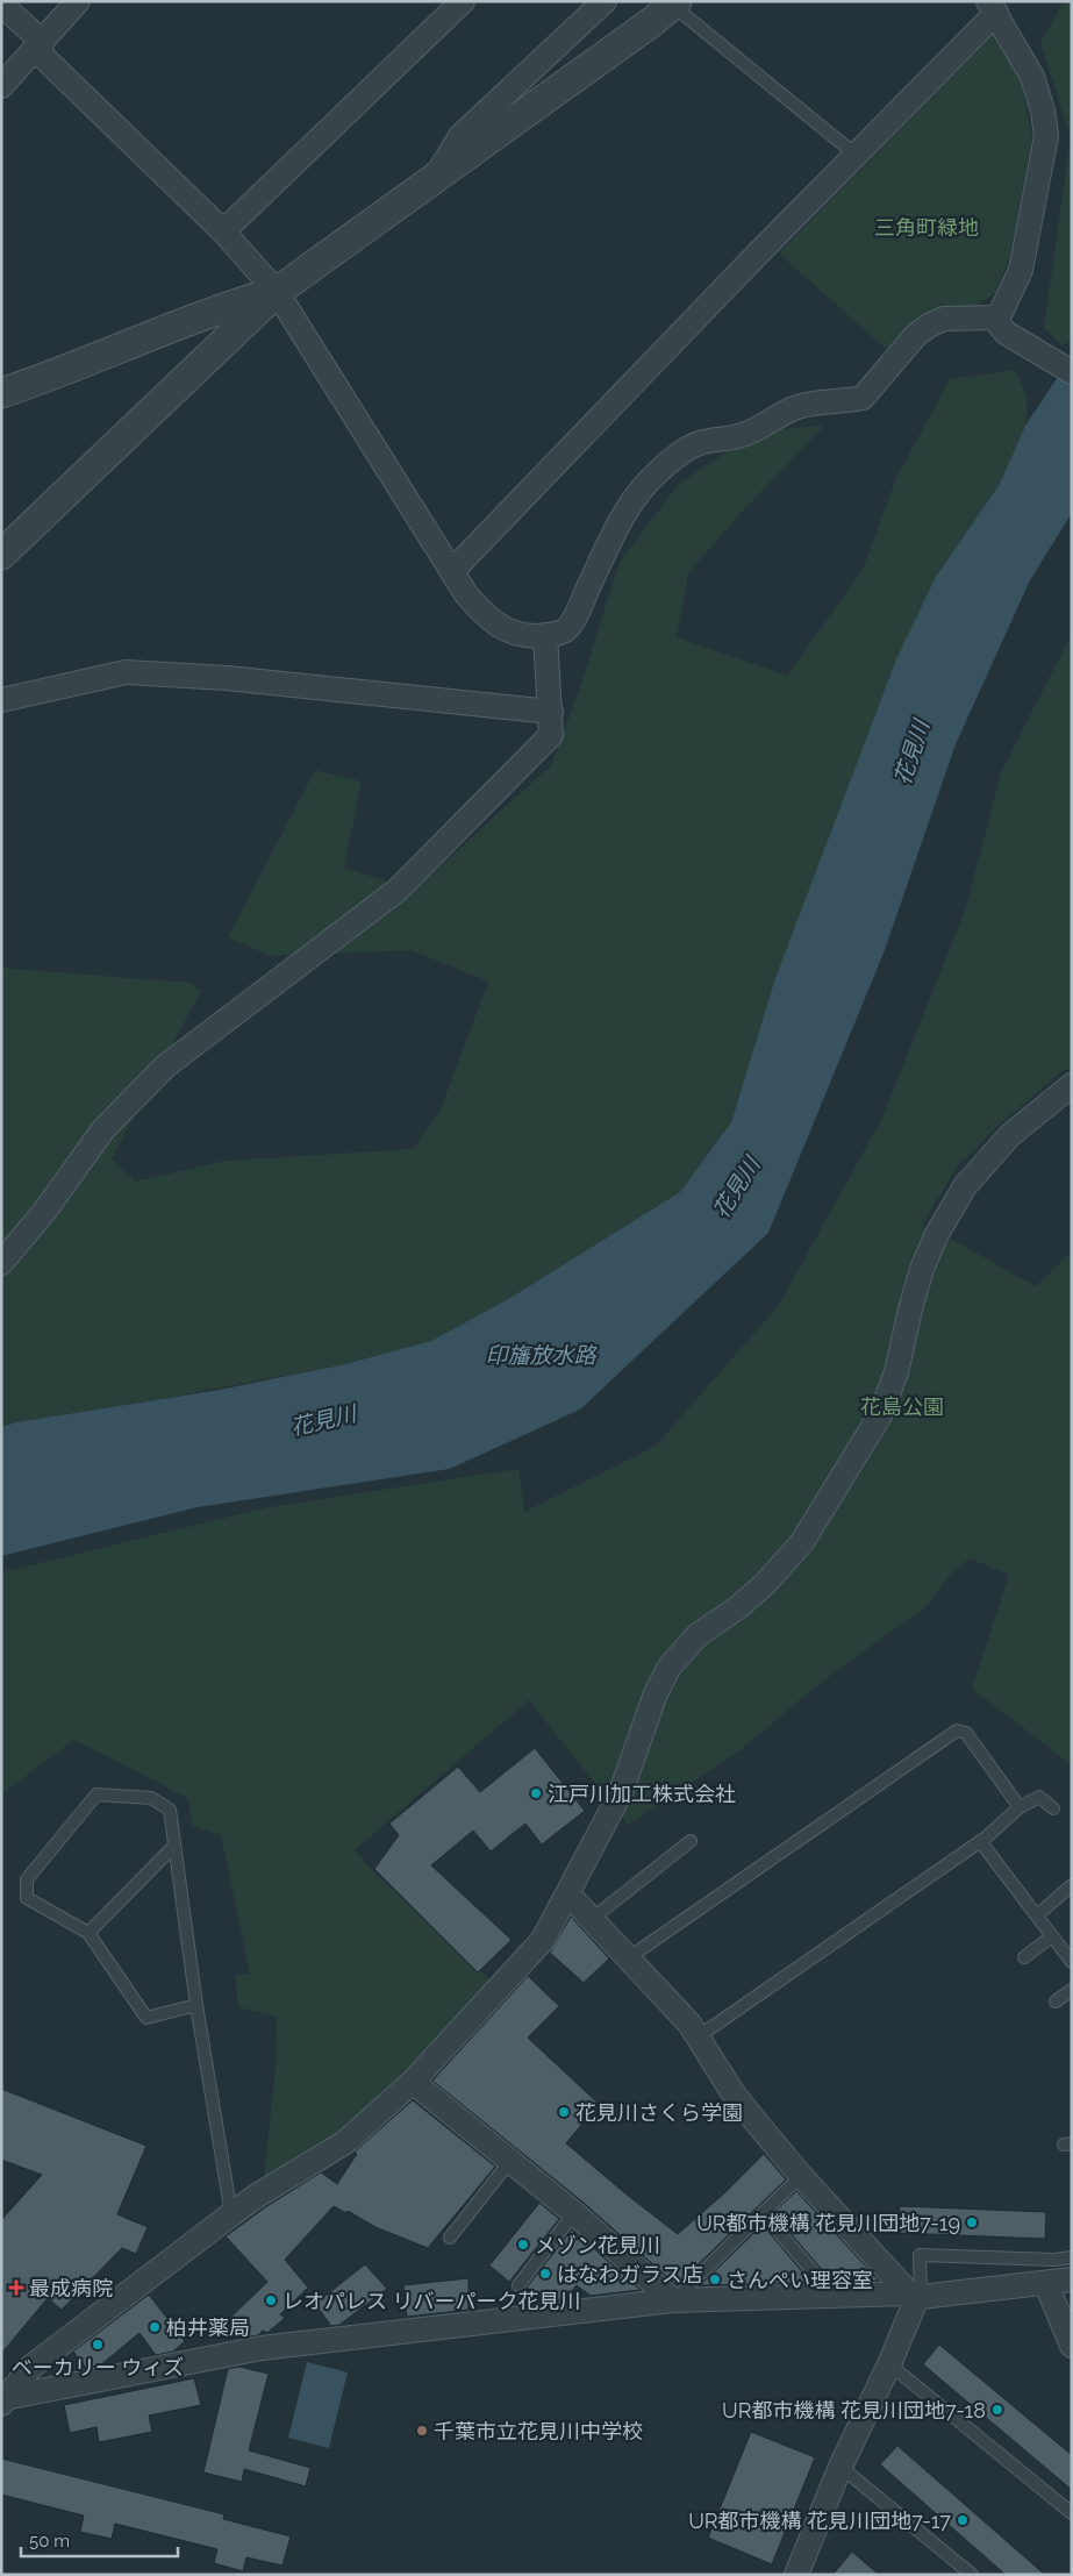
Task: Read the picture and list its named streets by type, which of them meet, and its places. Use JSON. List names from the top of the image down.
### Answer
{
  "water": ["花見川", "印旛放水路"],
  "parks": ["三角町緑地", "花島公園"],
  "places": {
    "other": [
      "江戸川加工株式会社",
      "花見川さくら学園",
      "UR都市機構 花見川団地7-19",
      "メゾン花見川",
      "はなわガラス店",
      "さんぺい理容室",
      "レオパレス リバーパーク花見川",
      "柏井薬局",
      "ベーカリー ウィズ",
      "UR都市機構 花見川団地7-18",
      "千葉市立花見川中学校",
      "UR都市機構 花見川団地7-17"
    ],
    "health": ["最成病院"]
  },
  "scale_bar": "50 m"
}
